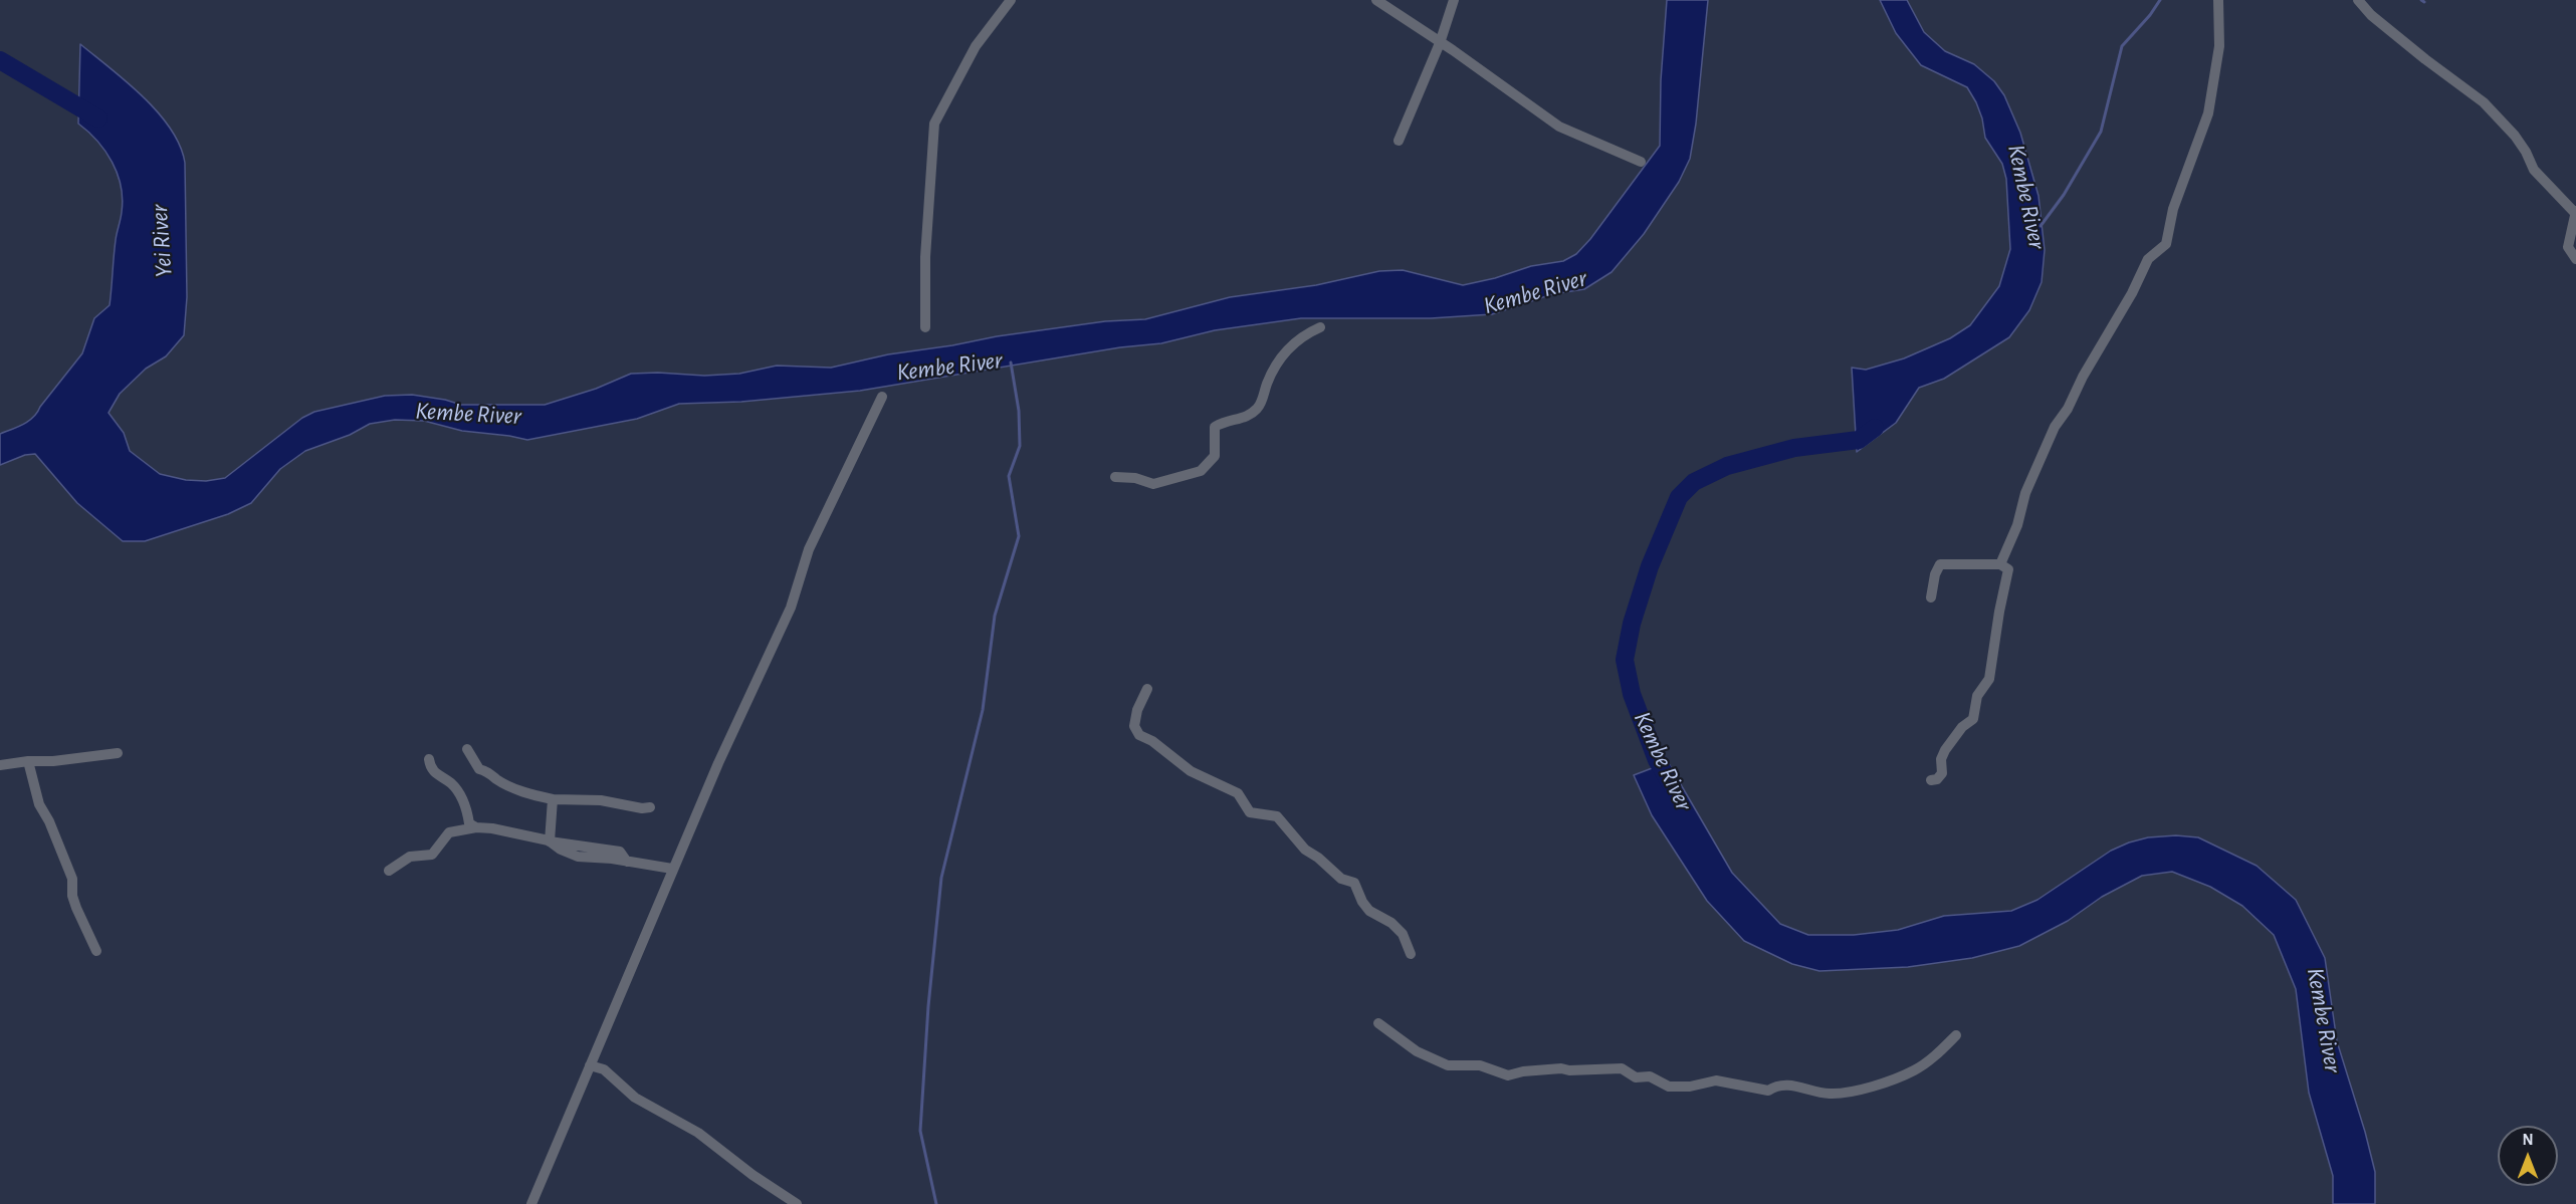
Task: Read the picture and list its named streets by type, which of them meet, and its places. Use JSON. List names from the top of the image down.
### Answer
{
  "water": ["Kembe River", "Yei River"],
  "north": "top"
}
